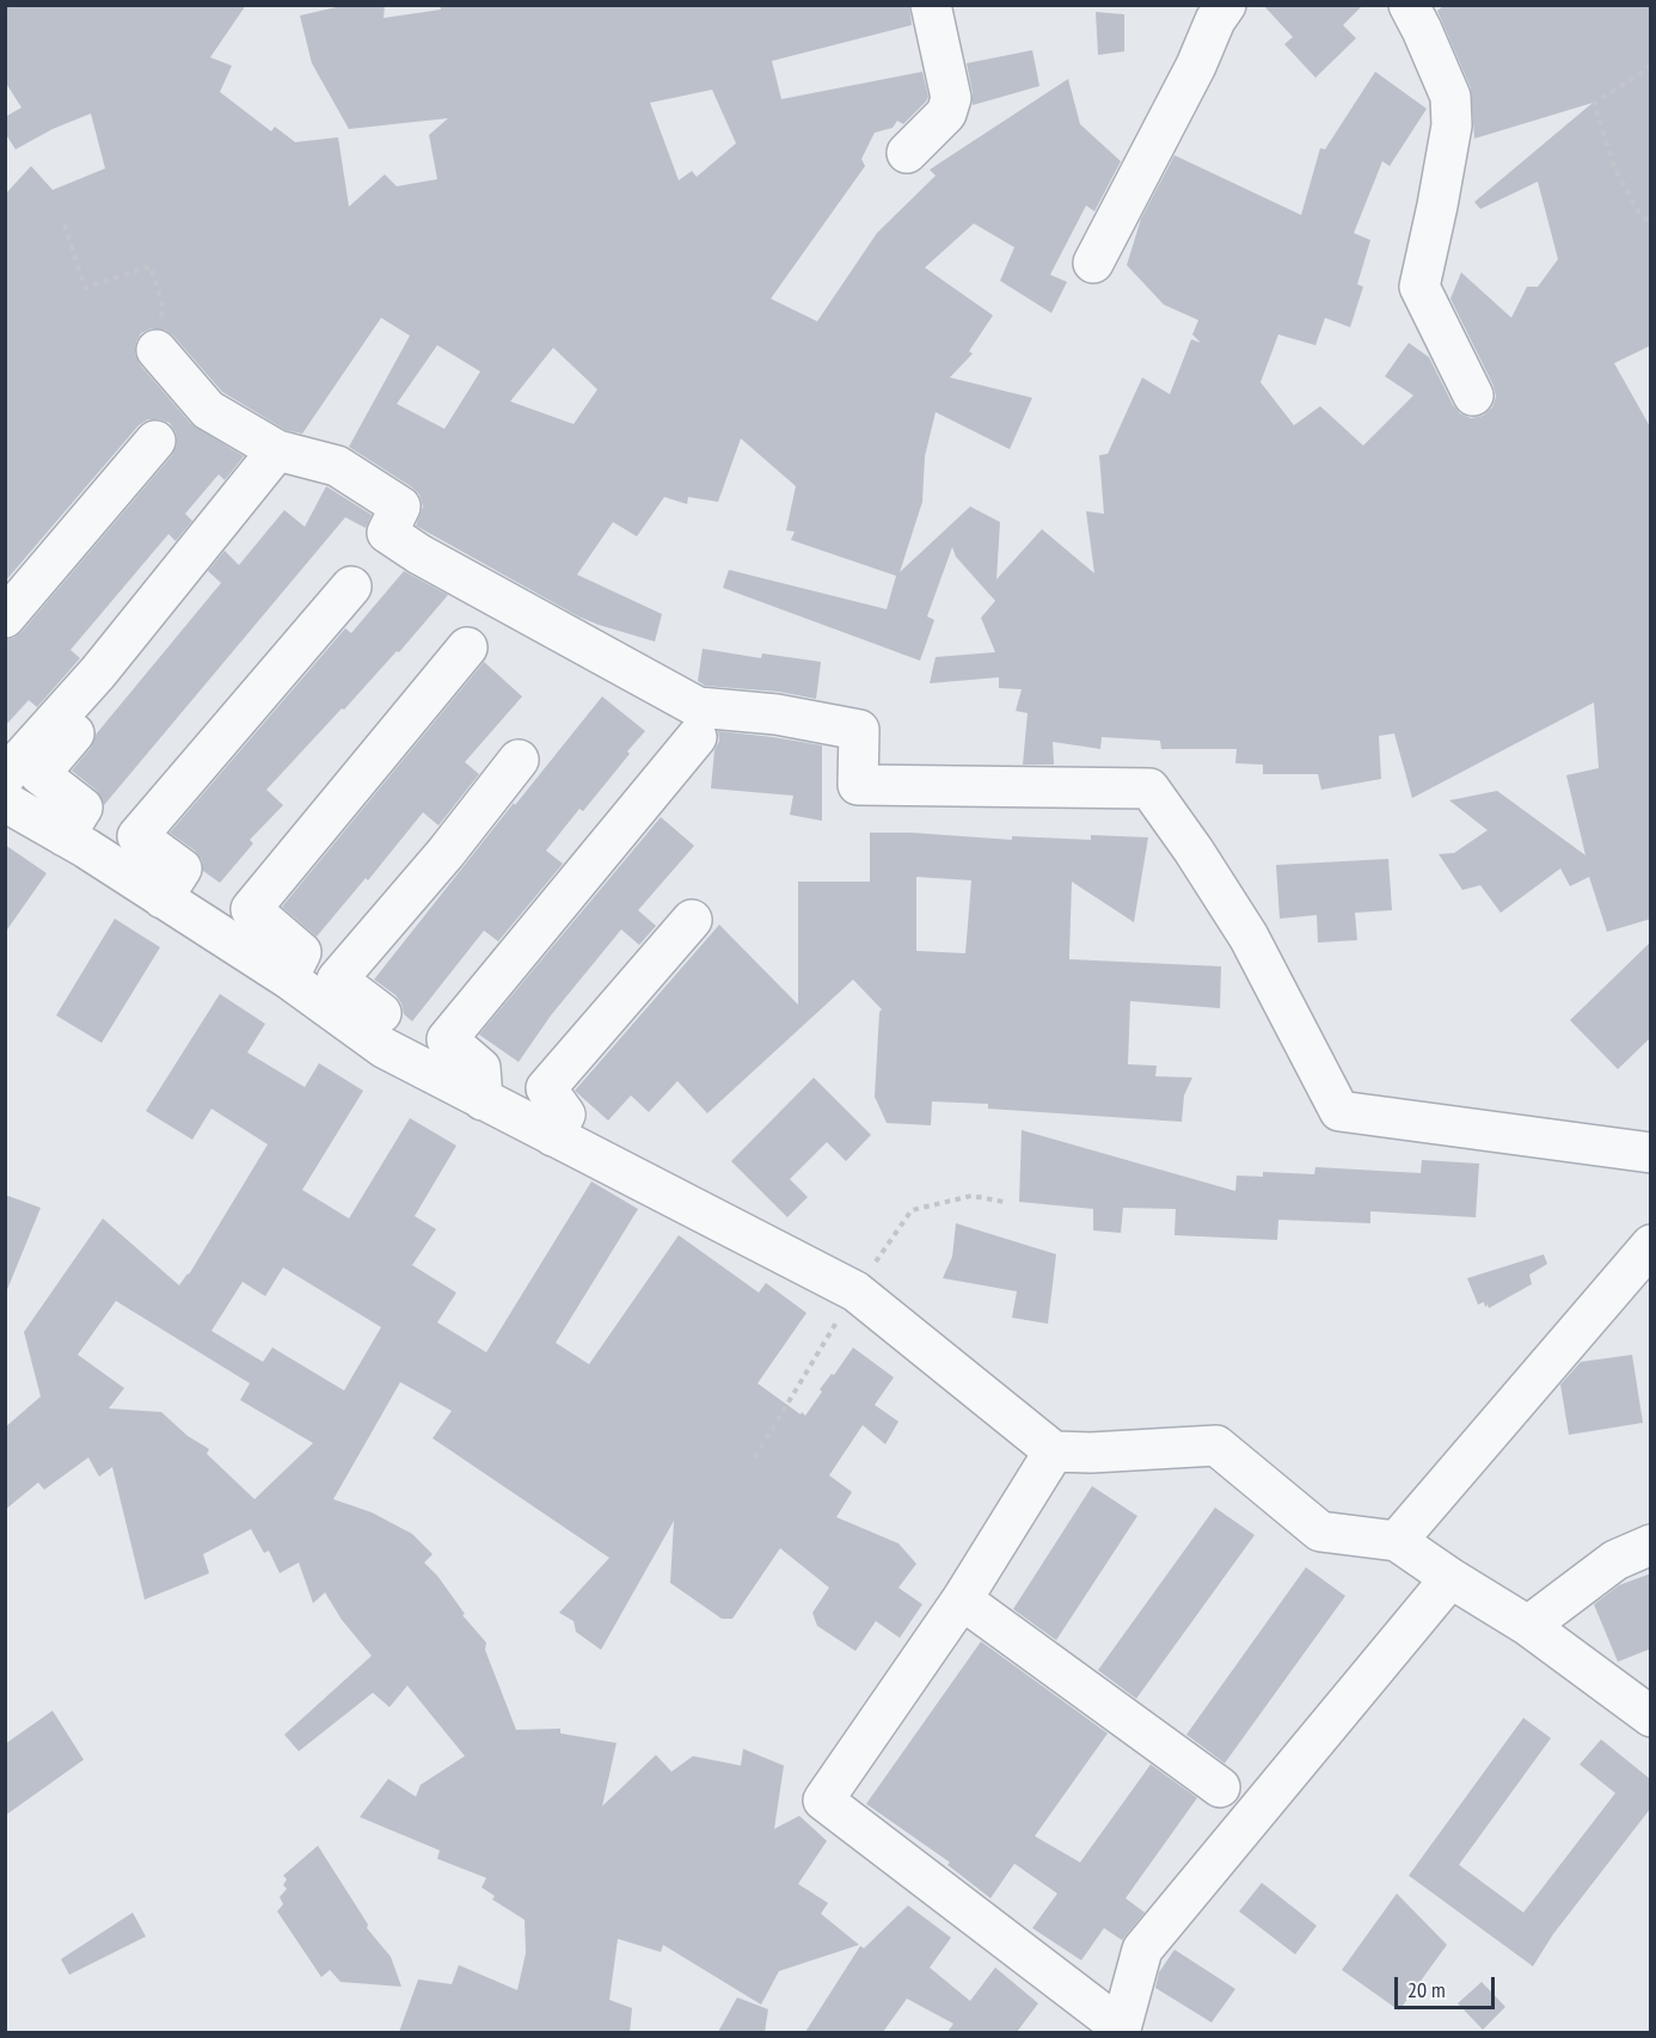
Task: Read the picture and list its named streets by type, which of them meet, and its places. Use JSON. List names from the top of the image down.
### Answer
{
  "scale_bar": "20 m"
}
